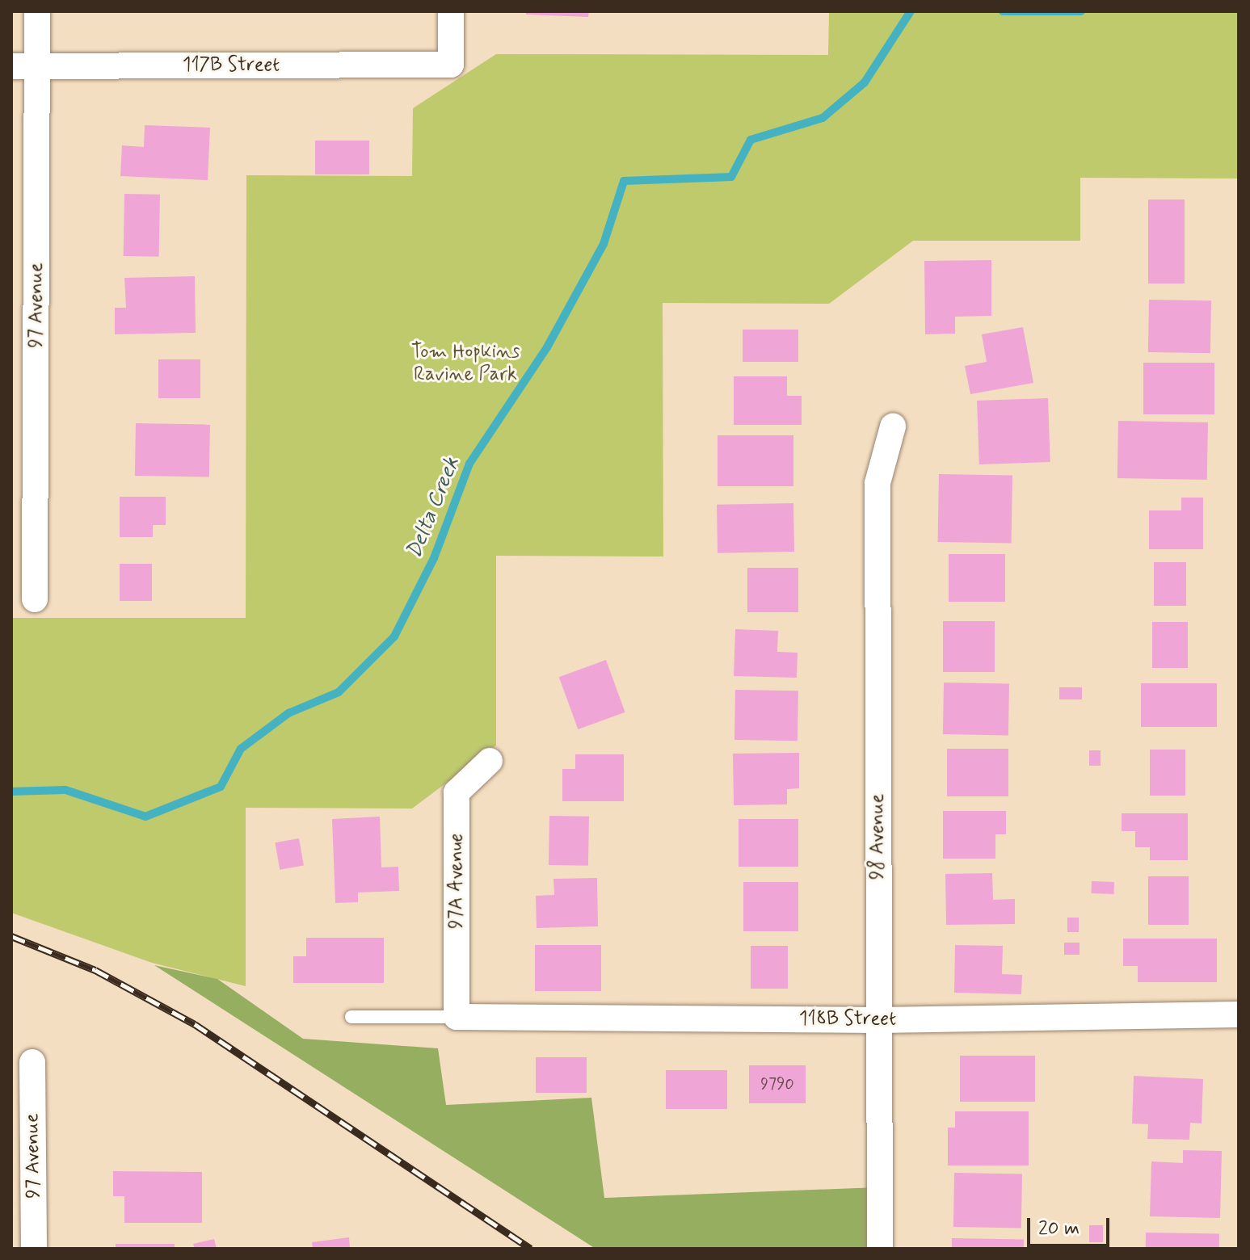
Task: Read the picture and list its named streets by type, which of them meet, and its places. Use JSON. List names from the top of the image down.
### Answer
{
  "streets": {
    "street": [
      "117B Street",
      "97 Avenue",
      "98 Avenue",
      "97A Avenue",
      "118B Street"
    ]
  },
  "crossings": [
    ["117B Street", "97 Avenue"],
    ["98 Avenue", "118B Street"],
    ["97A Avenue", "118B Street"]
  ],
  "water": ["Delta Creek"],
  "parks": ["Tom Hopkins Ravine Park"],
  "house_numbers": ["9790"],
  "scale_bar": "20 m"
}
